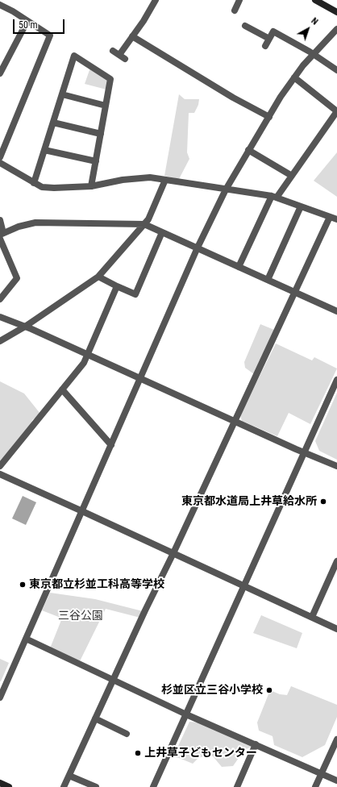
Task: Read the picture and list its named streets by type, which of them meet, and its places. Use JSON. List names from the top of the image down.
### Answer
{
  "parks": ["三谷公園"],
  "places": [
    "東京都水道局上井草給水所",
    "東京都立杉並工科高等学校",
    "杉並区立三谷小学校",
    "上井草子どもセンター"
  ],
  "scale_bar": "50 m",
  "north": "top right"
}
